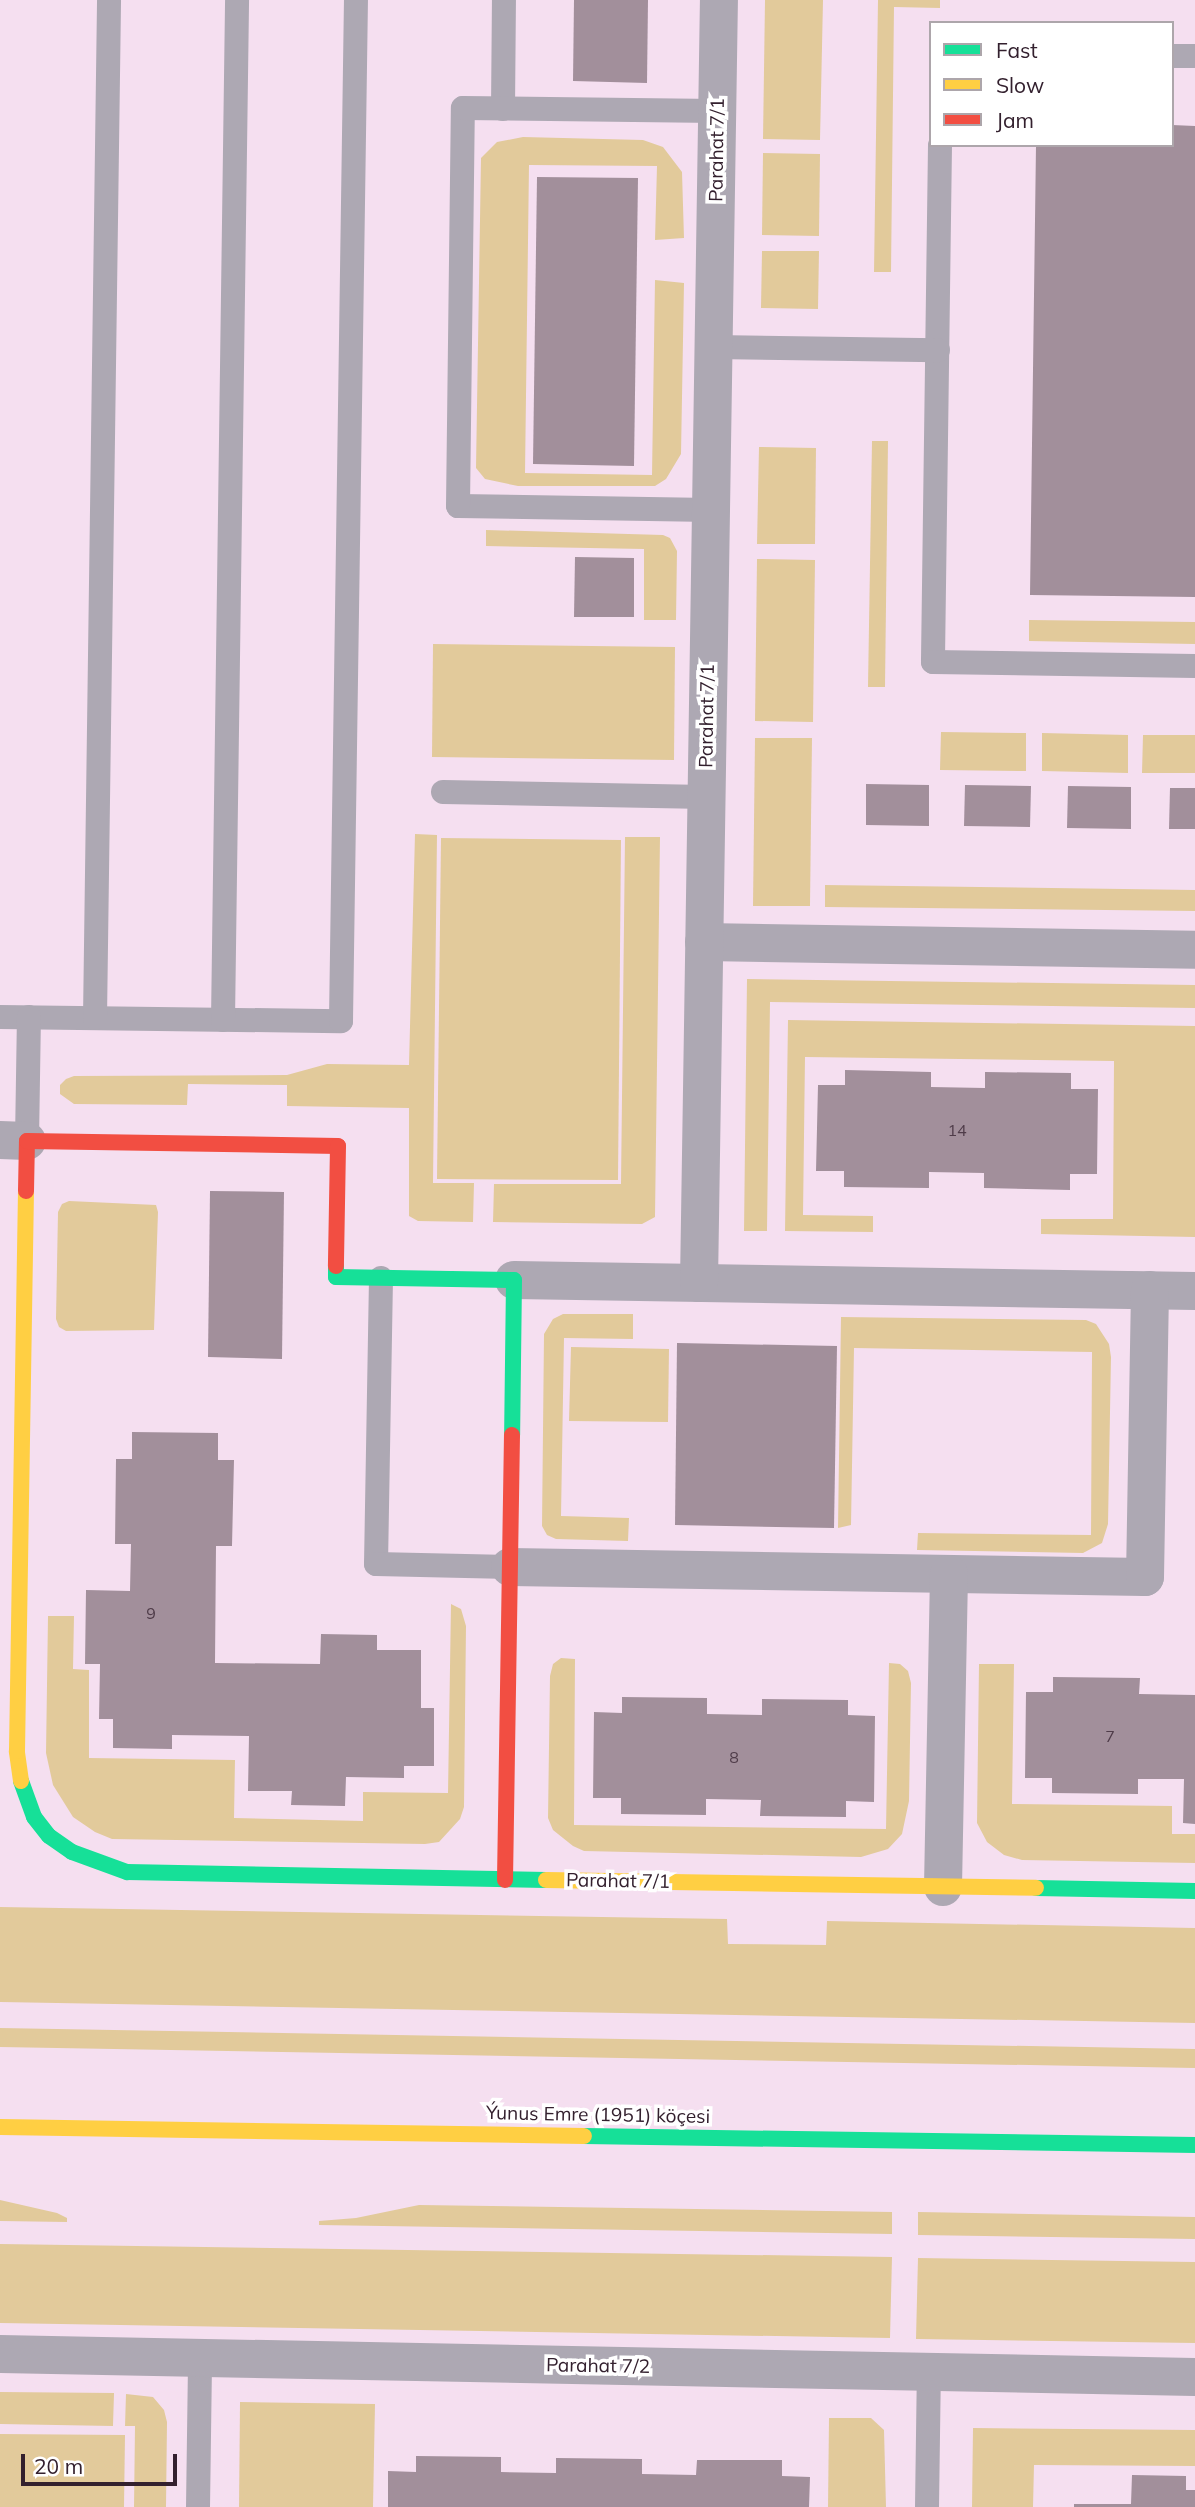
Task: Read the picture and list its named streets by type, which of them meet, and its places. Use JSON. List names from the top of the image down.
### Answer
{
  "streets": {
    "street": ["Parahat 7/1", "Ýunus Emre (1951) köçesi", "Parahat 7/2"]
  },
  "house_numbers": [
    "14",
    "9",
    "7",
    "8"
  ],
  "legend": ["Fast", "Slow", "Jam"],
  "scale_bar": "20 m"
}
